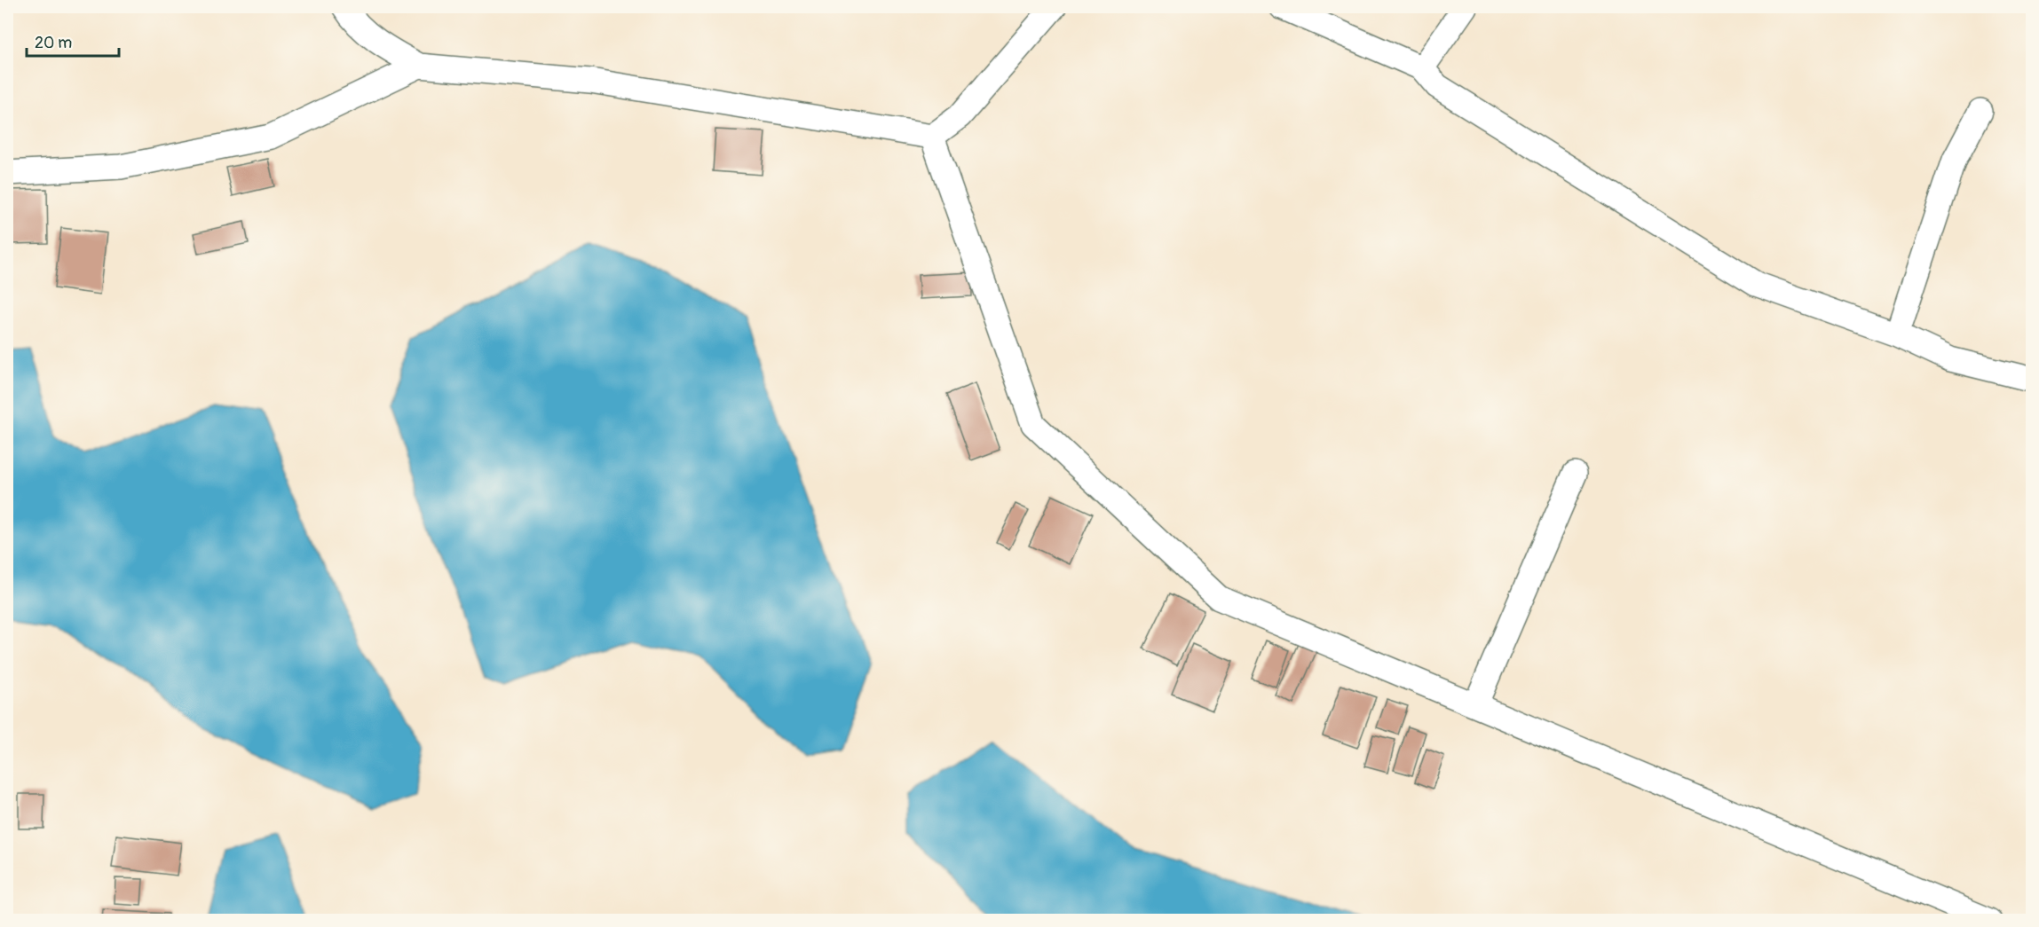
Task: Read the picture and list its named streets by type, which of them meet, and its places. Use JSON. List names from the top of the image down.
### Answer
{
  "scale_bar": "20 m"
}
